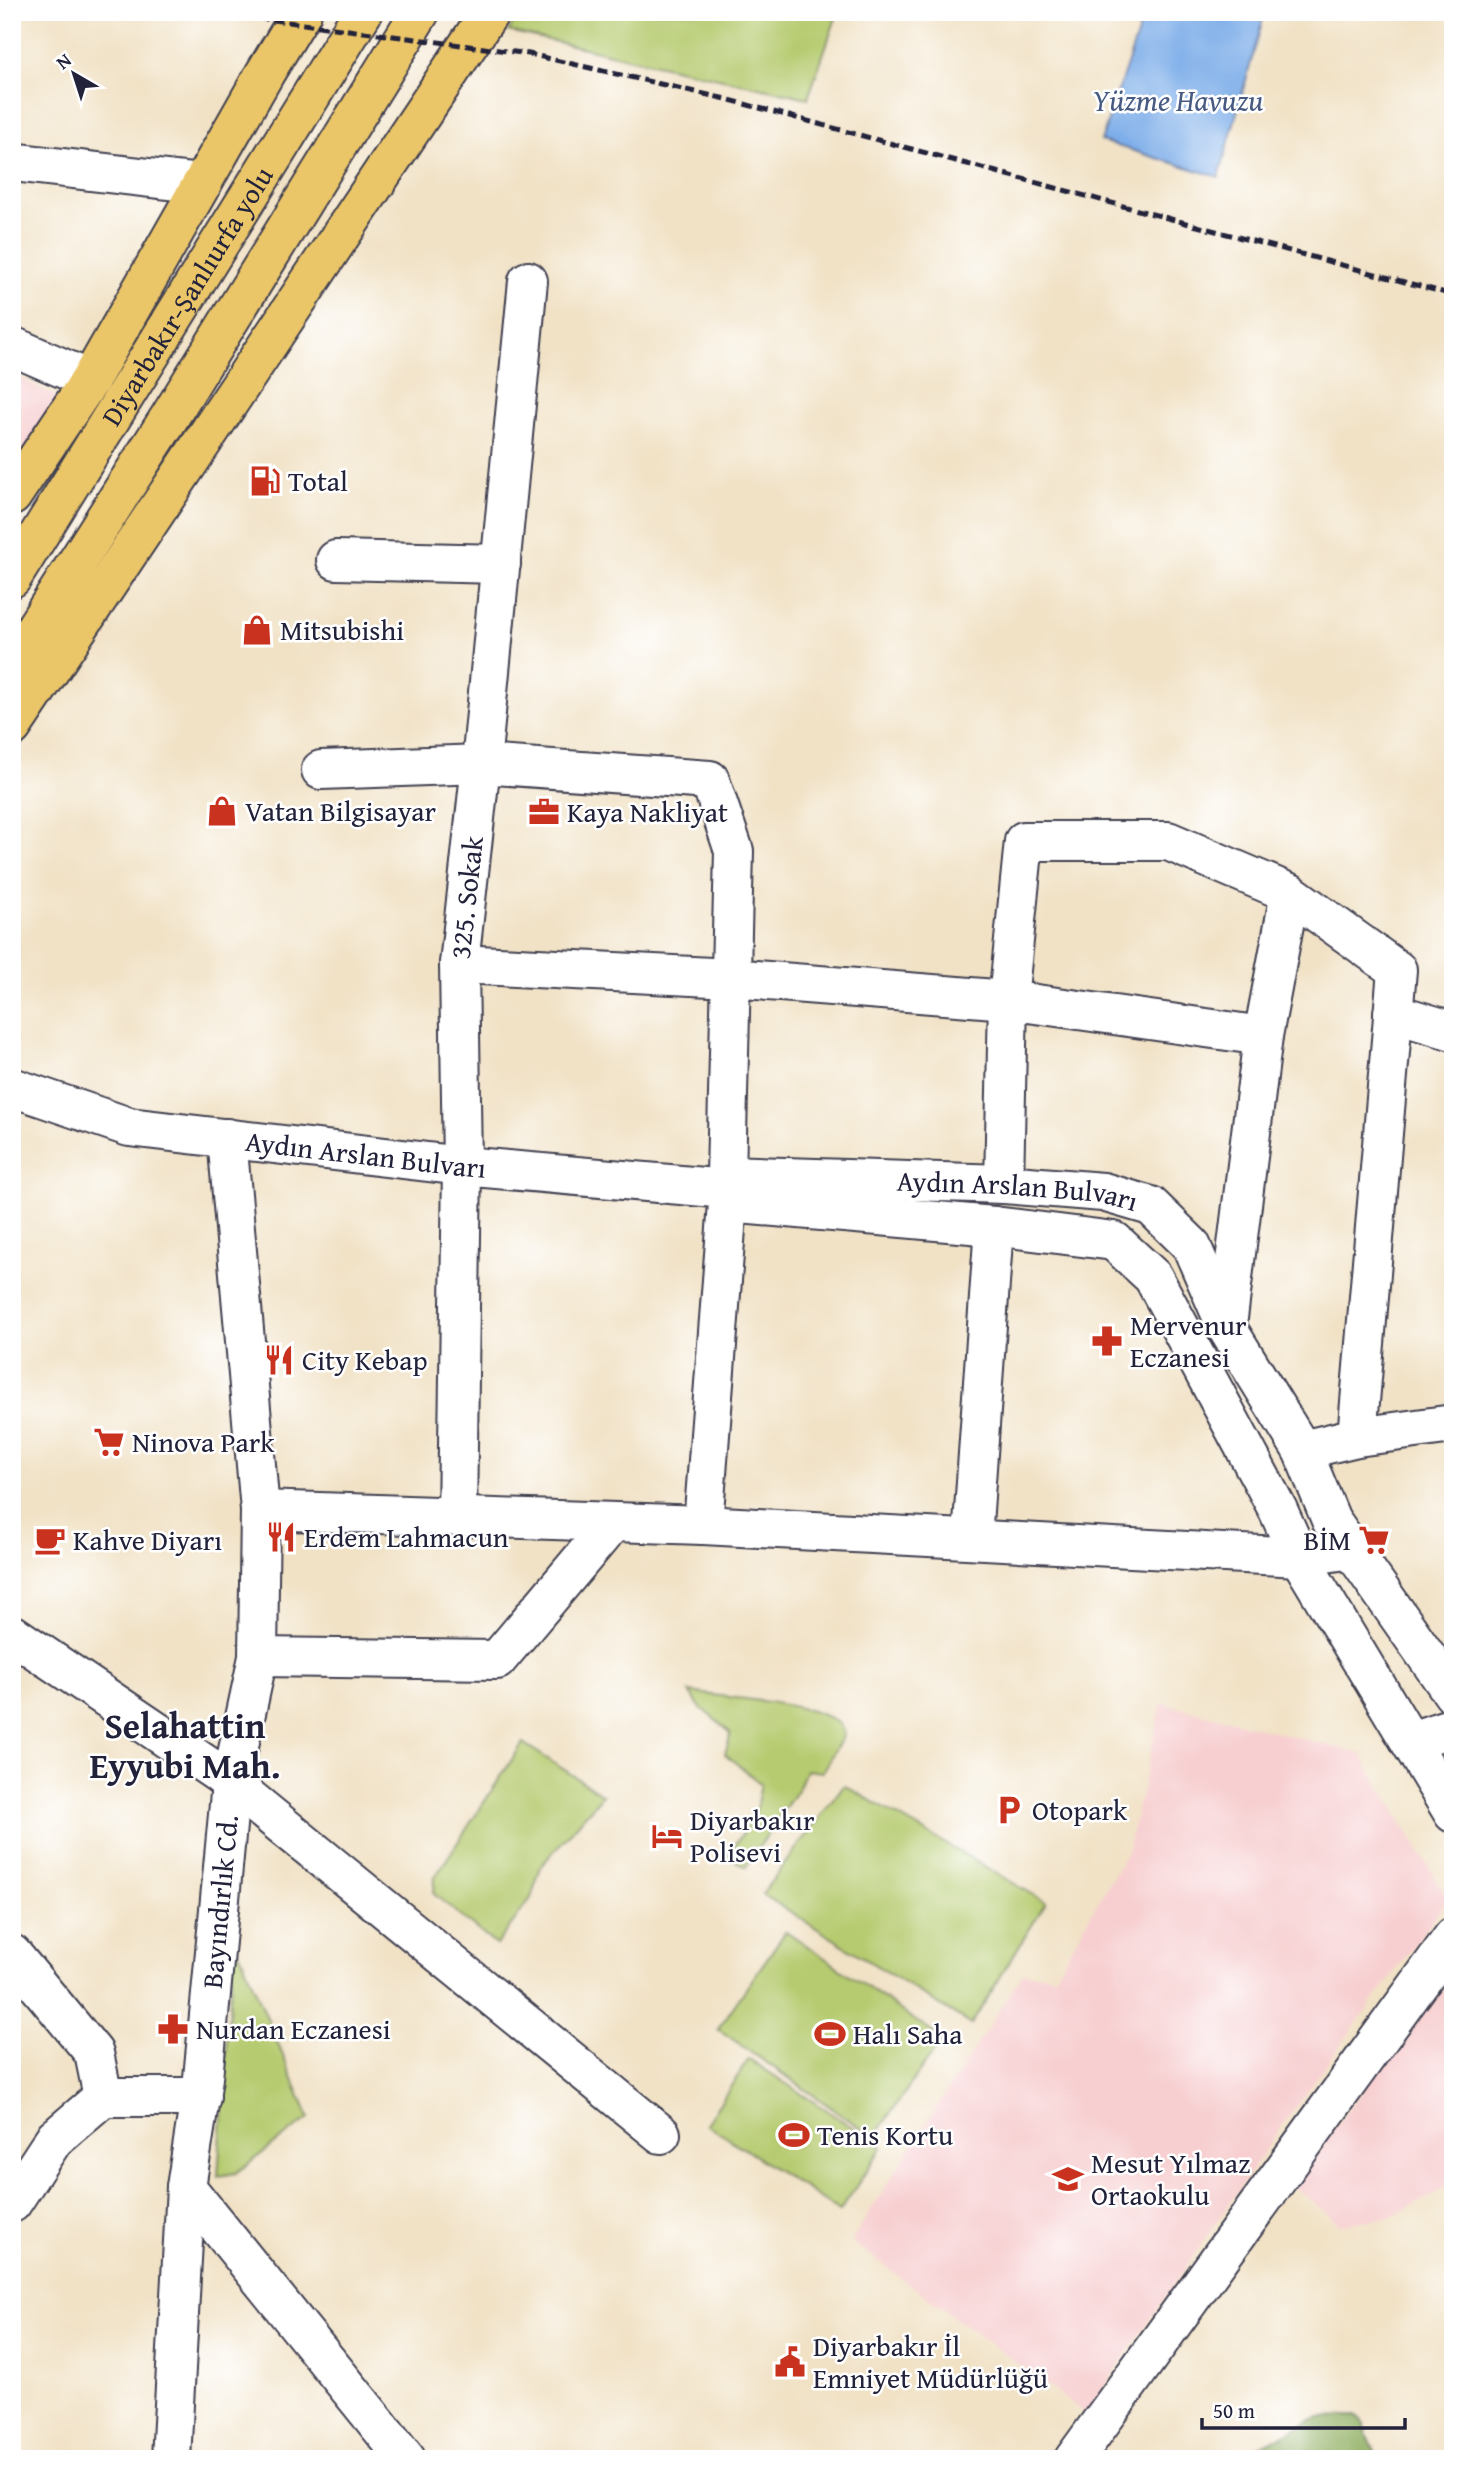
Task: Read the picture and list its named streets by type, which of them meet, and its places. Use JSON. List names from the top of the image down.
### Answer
{
  "streets": {
    "highway": ["Diyarbakır-Şanlıurfa yolu"],
    "street": ["325. Sokak", "Aydın Arslan Bulvarı", "Bayındırlık Cd."]
  },
  "crossings": [
    ["325. Sokak", "Aydın Arslan Bulvarı"],
    ["Aydın Arslan Bulvarı", "Bayındırlık Cd."]
  ],
  "districts": ["Selahattin Eyyubi Mah."],
  "water": ["Yüzme Havuzu"],
  "places": {
    "fuel station": ["Total"],
    "shop": ["Mitsubishi", "Vatan Bilgisayar"],
    "office": ["Kaya Nakliyat"],
    "pharmacy": ["Mervenur Eczanesi", "Nurdan Eczanesi"],
    "restaurant": ["City Kebap", "Erdem Lahmacun"],
    "supermarket": ["Ninova Park", "BİM"],
    "cafe": ["Kahve Diyarı"],
    "parking": ["Otopark"],
    "hotel": ["Diyarbakır Polisevi"],
    "sports": ["Halı Saha", "Tenis Kortu"],
    "school or university": ["Mesut Yılmaz Ortaokulu"],
    "public building": ["Diyarbakır İl Emniyet Müdürlüğü"]
  },
  "scale_bar": "50 m",
  "north": "top left"
}
